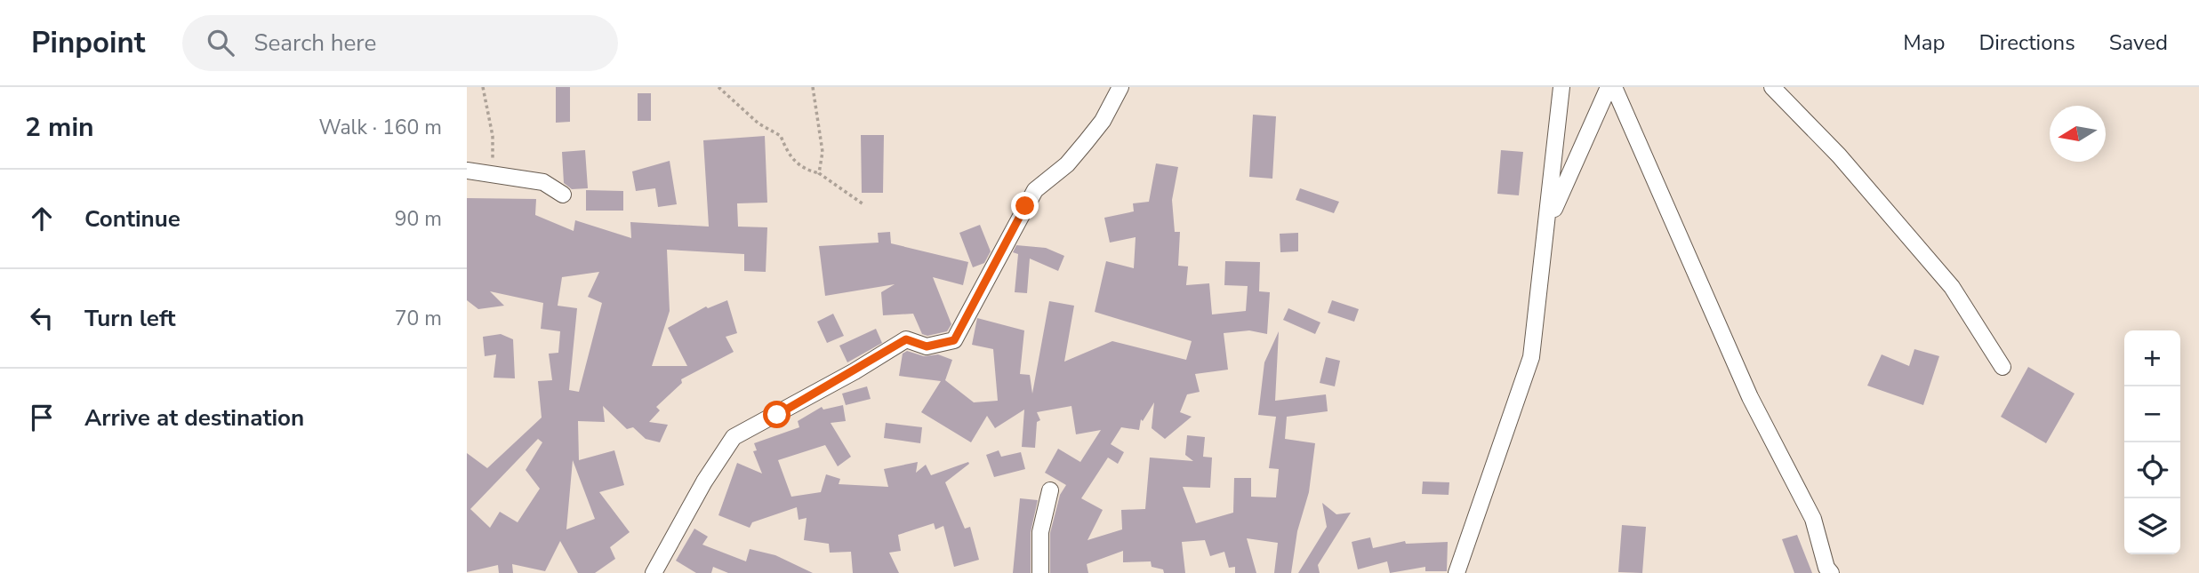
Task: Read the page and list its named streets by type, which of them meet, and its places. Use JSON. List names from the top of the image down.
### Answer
{
  "north": "left",
  "page": {
    "header": "Pinpoint",
    "search": "Search here",
    "nav": ["Map", "Directions", "Saved"],
    "heading": ["2 min", "Walk · 160 m"],
    "list": [
      ["Continue", "90 m"],
      ["Turn left", "70 m"],
      "Arrive at destination"
    ],
    "map_buttons": ["+", "−"]
  }
}
